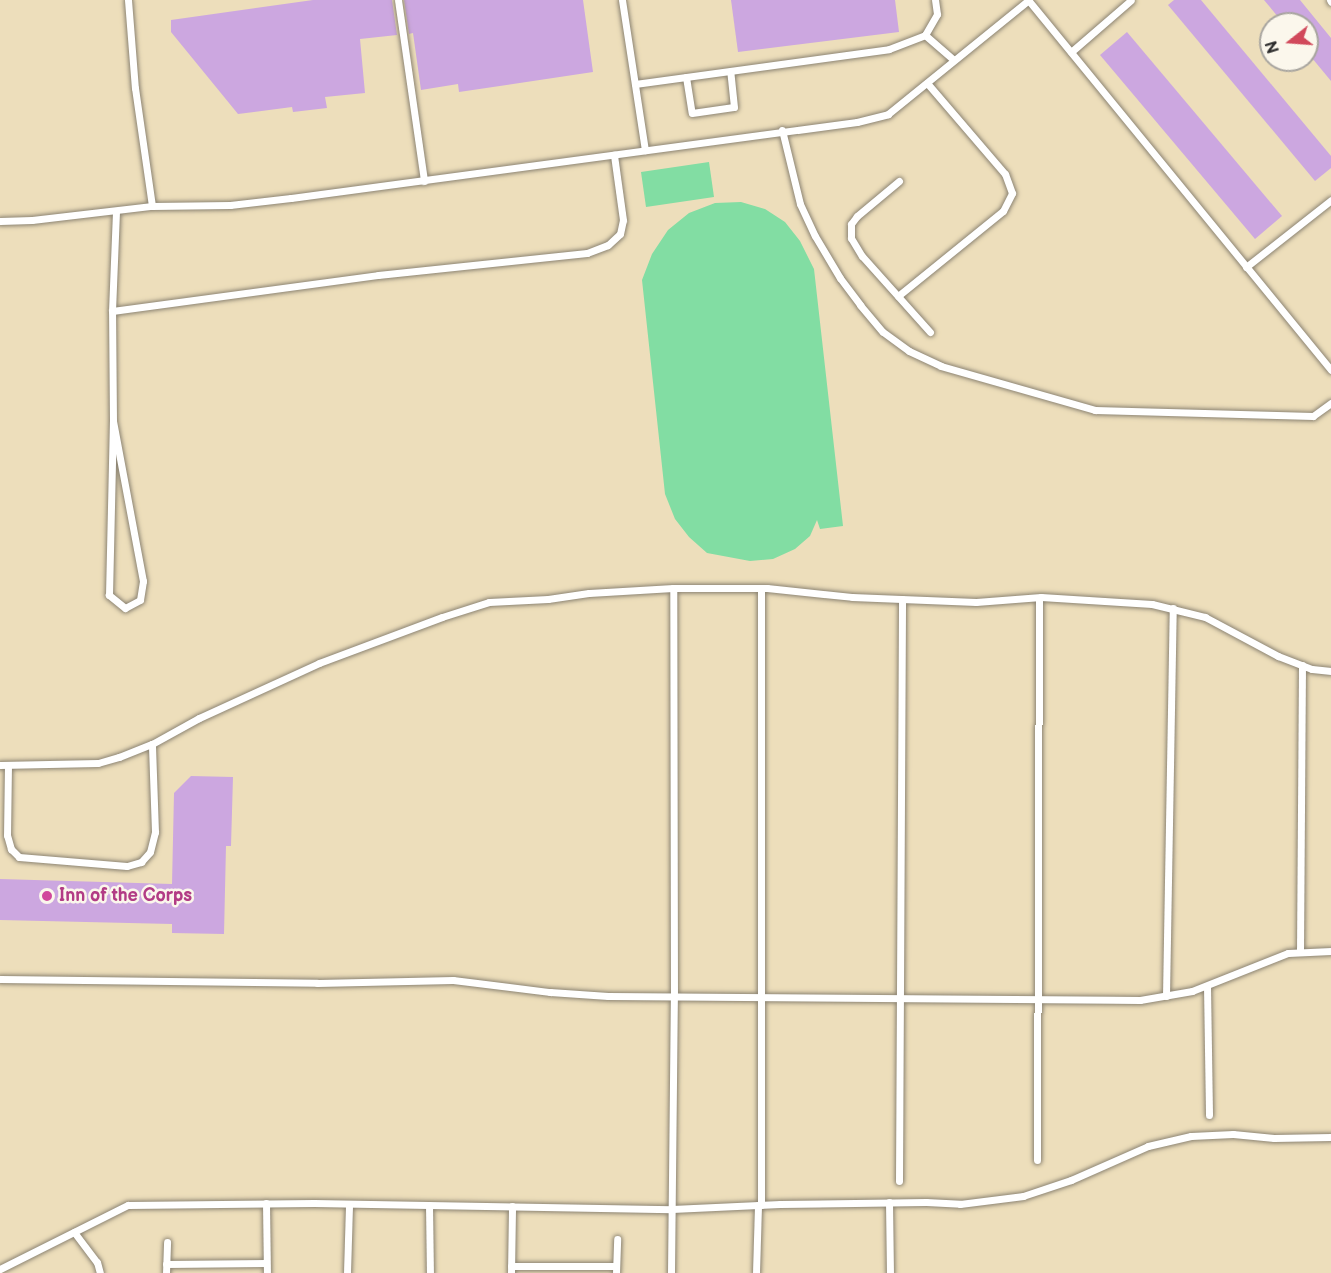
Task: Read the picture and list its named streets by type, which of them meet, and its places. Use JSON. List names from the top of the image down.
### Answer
{
  "places": ["Inn of the Corps"],
  "north": "left"
}
